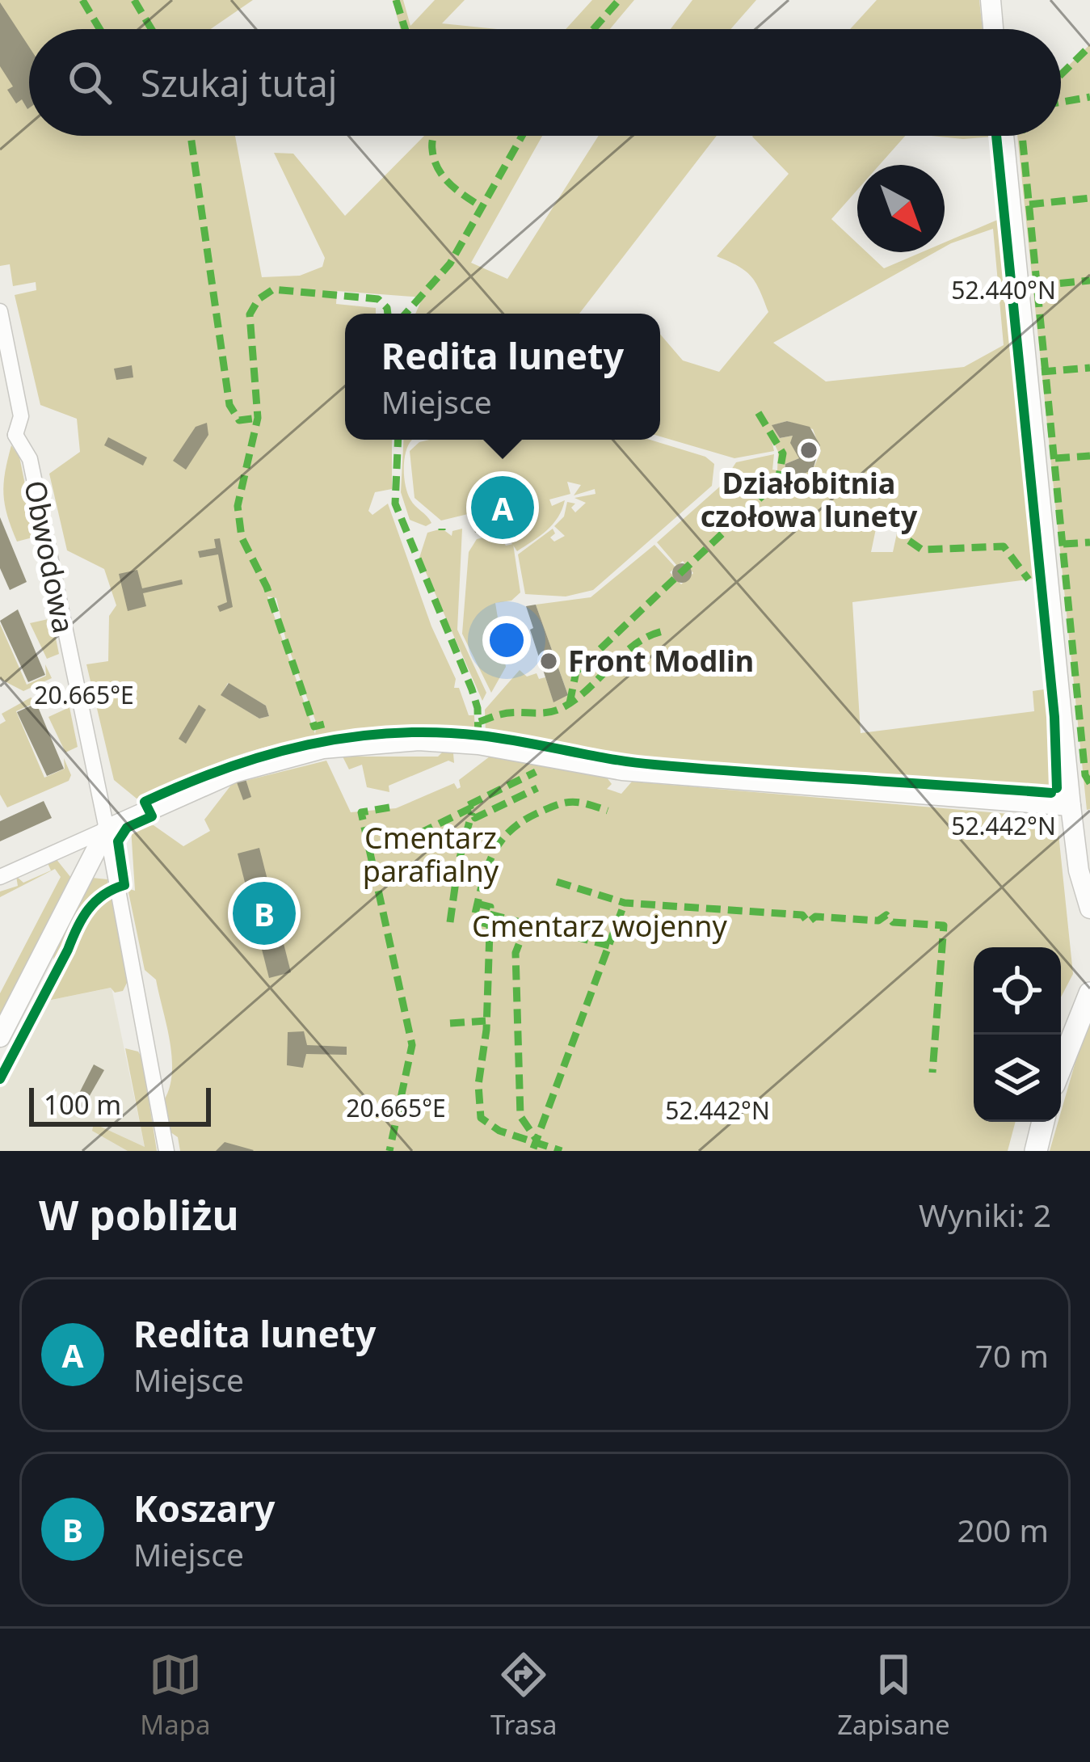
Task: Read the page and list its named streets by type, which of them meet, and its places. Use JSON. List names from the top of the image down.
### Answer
{
  "streets": {
    "street": ["Obwodowa"]
  },
  "parks": ["Cmentarz parafialny", "Cmentarz wojenny"],
  "places": ["Działobitnia czołowa lunety", "Front Modlin"],
  "scale_bar": "100 m",
  "north": "bottom right",
  "page": {
    "search": "Szukaj tutaj",
    "popup": ["Redita lunety", "Miejsce"],
    "pins": ["A", "B"],
    "scale": "100 m",
    "heading": ["W pobliżu", "Wyniki: 2"],
    "list": [
      {
        "mark": "A",
        "name": "Redita lunety",
        "note": "Miejsce",
        "value": "70 m"
      },
      {
        "mark": "B",
        "name": "Koszary",
        "note": "Miejsce",
        "value": "200 m"
      }
    ],
    "nav": ["Mapa", "Trasa", "Zapisane"]
  },
  "coordinates": ["52.440°N", "20.665°E", "52.442°N"]
}
